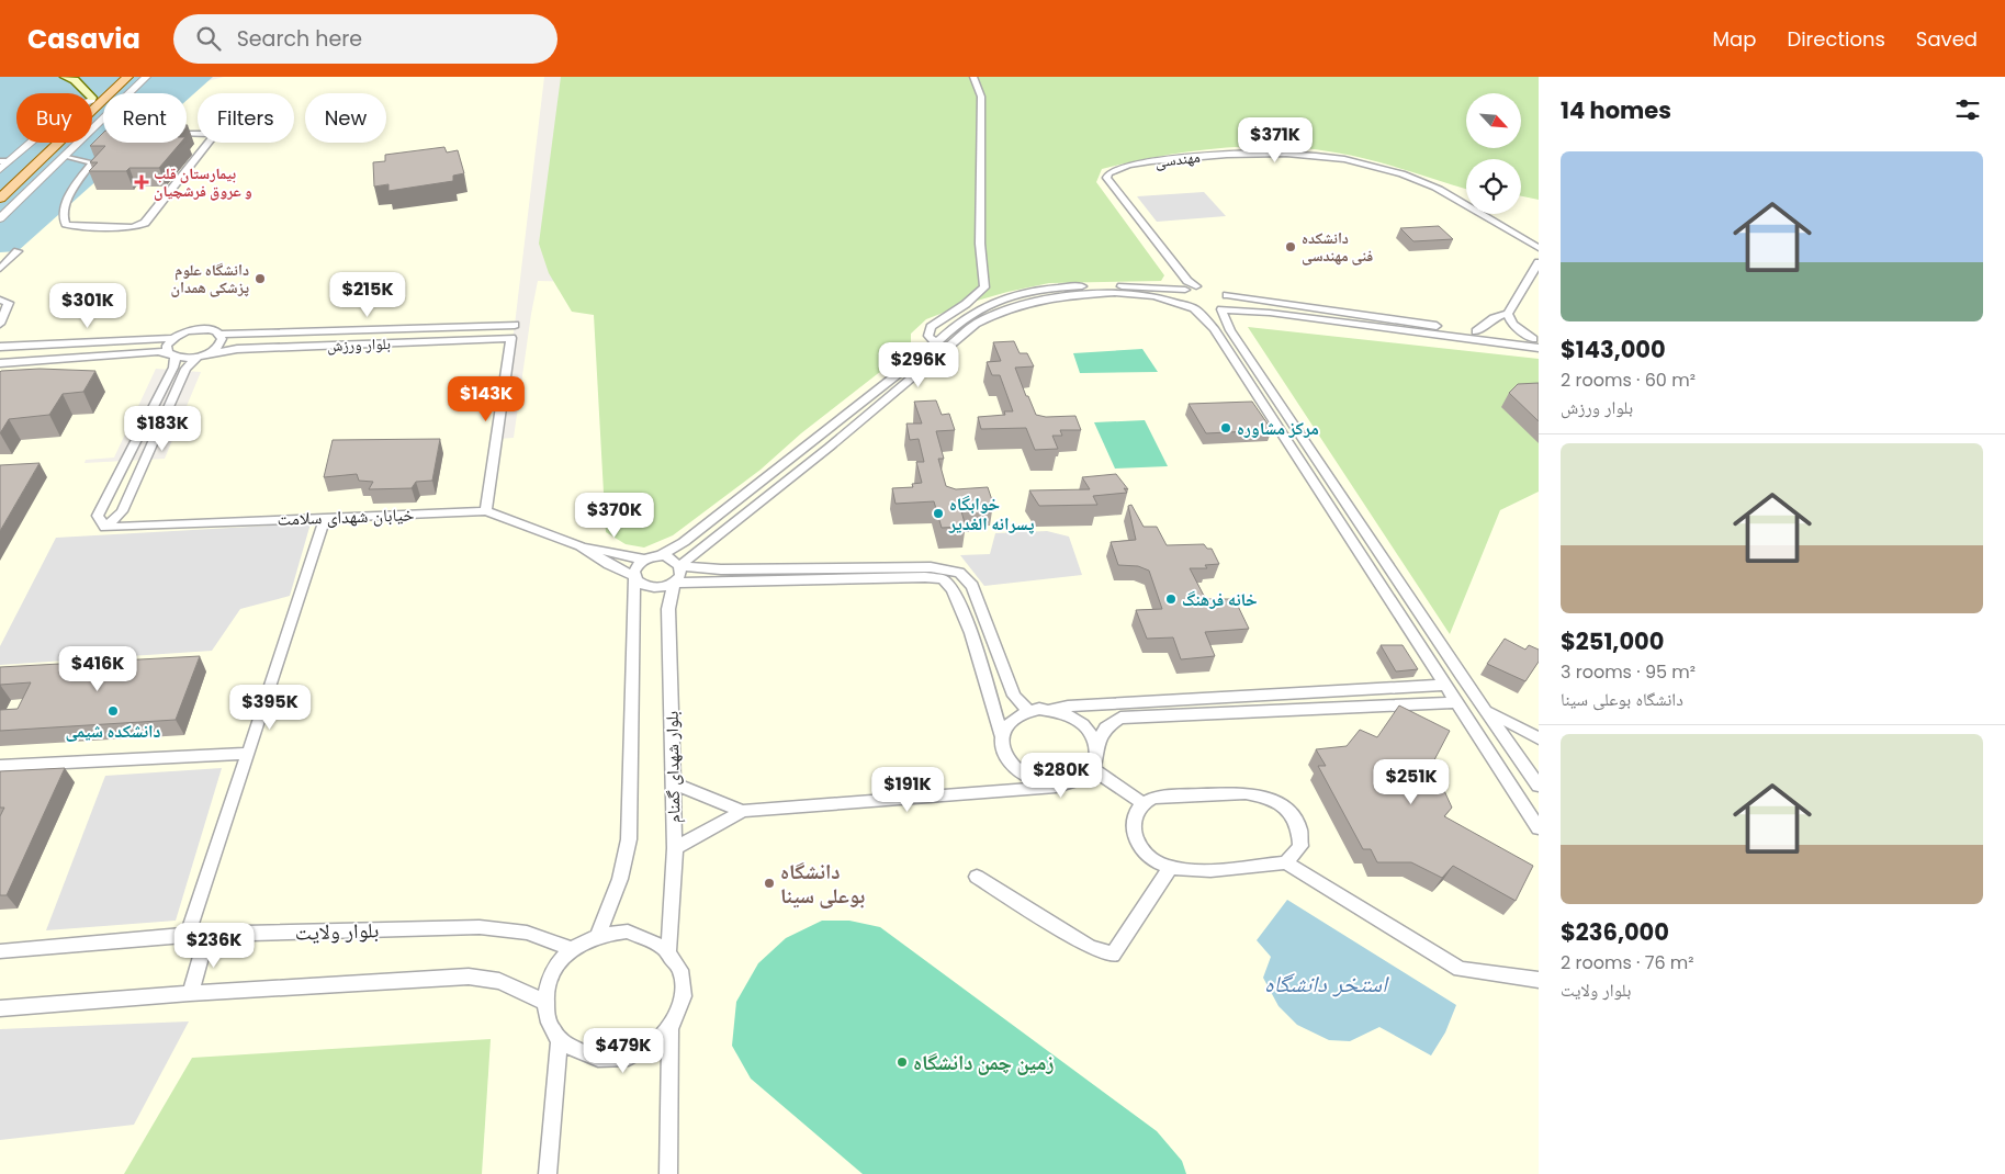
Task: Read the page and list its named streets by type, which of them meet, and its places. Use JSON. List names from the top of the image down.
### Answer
{
  "streets": {
    "street": [
      "مهندسی",
      "بلوار ورزش",
      "خیابان شهدای سلامت",
      "بلوار شهدای گمنام",
      "بلوار ولایت"
    ]
  },
  "crossings": [
    ["بلوار ورزش", "خیابان شهدای سلامت"],
    ["خیابان شهدای سلامت", "بلوار شهدای گمنام"],
    ["بلوار شهدای گمنام", "بلوار ولایت"]
  ],
  "water": ["استخر دانشگاه"],
  "places": {
    "health": ["بیمارستان قلب و عروق فرشچیان"],
    "other": [
      "دانشکده فنی مهندسی",
      "دانشگاه علوم پزشکی همدان",
      "مرکز مشاوره",
      "خوابگاه پسرانه الغدیر",
      "خانه فرهنگ",
      "دانشکده شیمی",
      "دانشگاه بوعلی سینا",
      "زمین چمن دانشگاه"
    ]
  },
  "north": "bottom right",
  "page": {
    "header": "Casavia",
    "search": "Search here",
    "nav": ["Map", "Directions", "Saved"],
    "heading": "14 homes",
    "chip": [
      "Buy",
      "Rent",
      "Filters",
      "New"
    ],
    "price": [
      "$371K",
      "$215K",
      "$301K",
      "$296K",
      "$143K",
      "$183K",
      "$370K",
      "$416K",
      "$395K",
      "$280K",
      "$251K",
      "$191K",
      "$236K",
      "$479K"
    ],
    "list": [
      {
        "name": "$143,000",
        "note": "2 rooms · 60 m² · بلوار ورزش"
      },
      {
        "name": "$251,000",
        "note": "3 rooms · 95 m² · دانشگاه بوعلی سینا"
      },
      {
        "name": "$236,000",
        "note": "2 rooms · 76 m² · بلوار ولایت"
      }
    ]
  }
}
